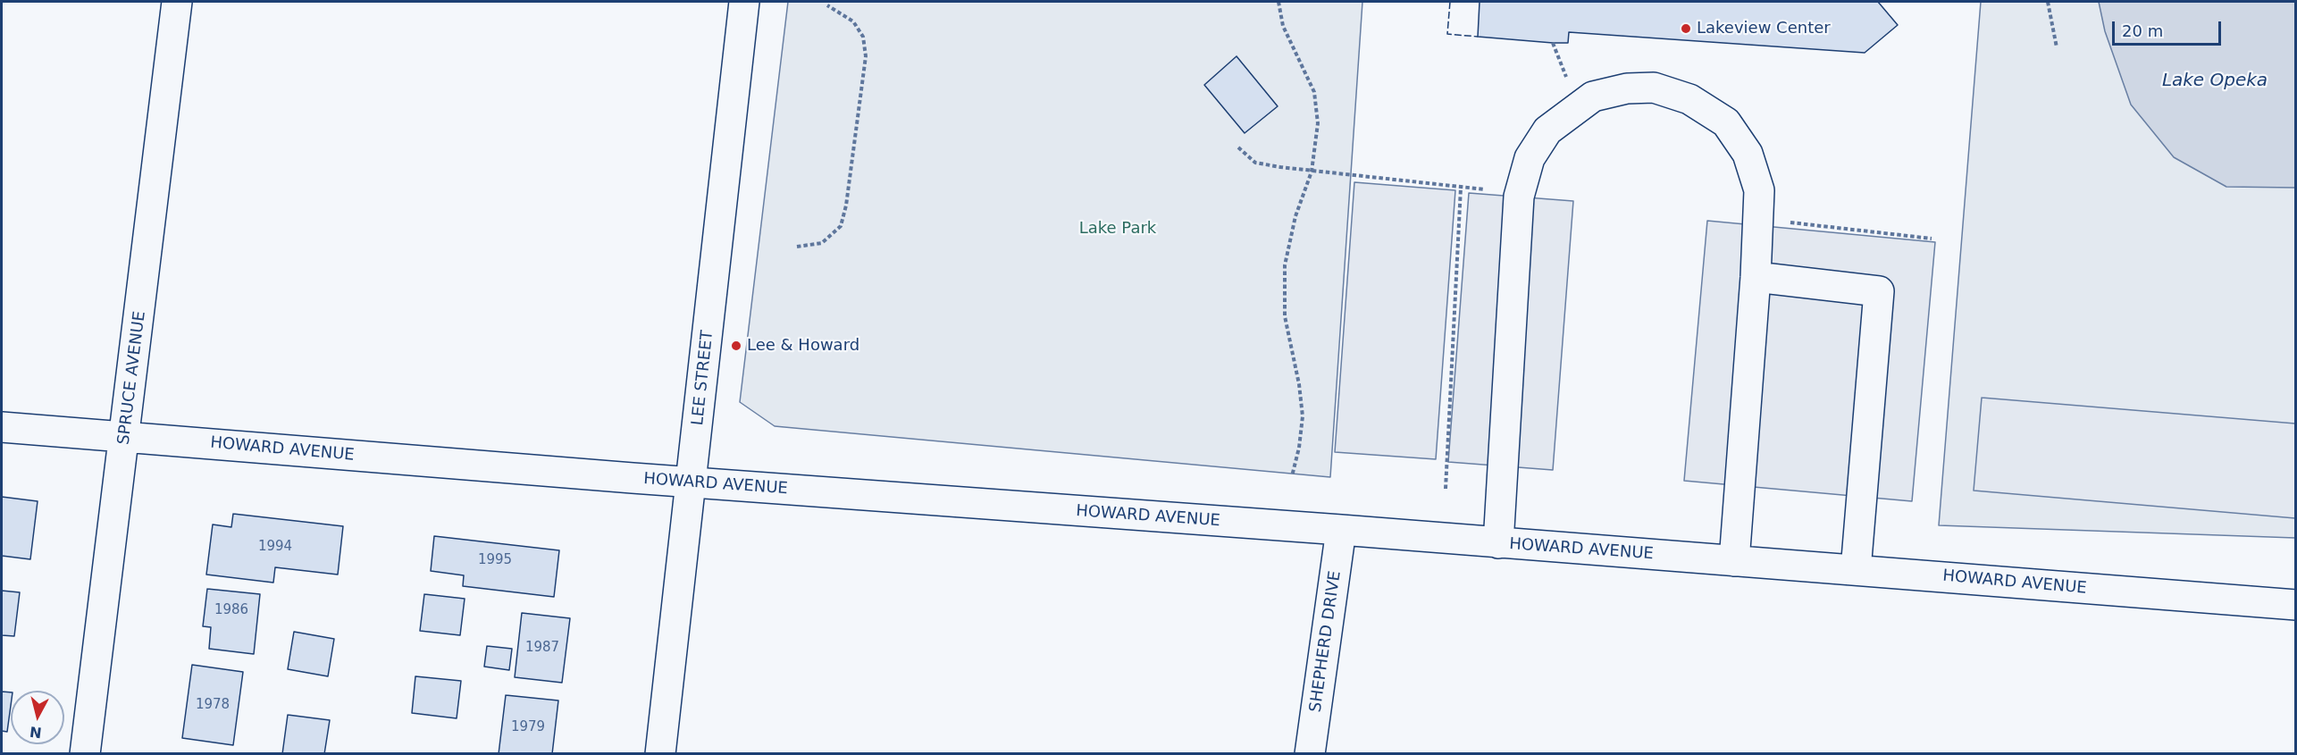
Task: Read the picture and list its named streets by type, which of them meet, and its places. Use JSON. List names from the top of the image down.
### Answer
{
  "streets": {
    "street": [
      "SPRUCE AVENUE",
      "LEE STREET",
      "HOWARD AVENUE",
      "SHEPHERD DRIVE"
    ]
  },
  "crossings": [
    ["SPRUCE AVENUE", "HOWARD AVENUE"],
    ["LEE STREET", "HOWARD AVENUE"],
    ["HOWARD AVENUE", "SHEPHERD DRIVE"]
  ],
  "water": ["Lake Opeka"],
  "parks": ["Lake Park"],
  "places": ["Lakeview Center", "Lee & Howard"],
  "house_numbers": [
    "1994",
    "1995",
    "1986",
    "1987",
    "1978",
    "1979"
  ],
  "scale_bar": "20 m",
  "north": "bottom"
}
